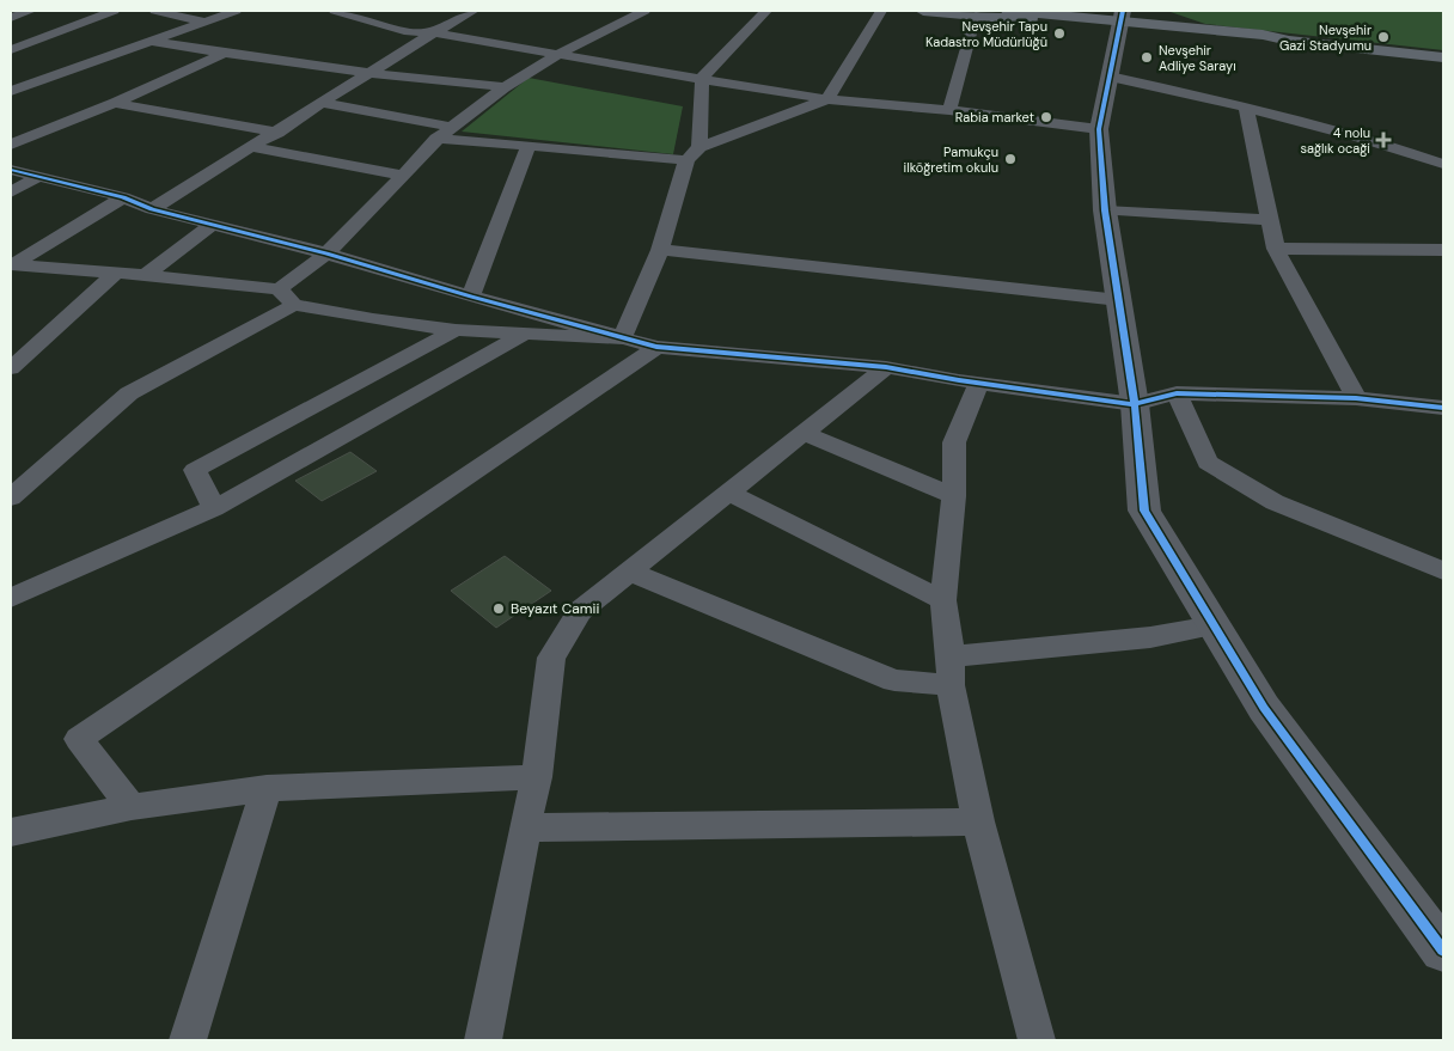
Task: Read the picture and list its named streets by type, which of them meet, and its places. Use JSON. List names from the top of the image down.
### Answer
{
  "places": {
    "other": [
      "Nevşehir Tapu Kadastro Müdürlüğü",
      "Nevşehir Gazi Stadyumu",
      "Nevşehir Adliye Sarayı",
      "Rabia market",
      "Pamukçu ilköğretim okulu",
      "Beyazıt Camii"
    ],
    "health": ["4 nolu sağlık ocaği"]
  }
}
